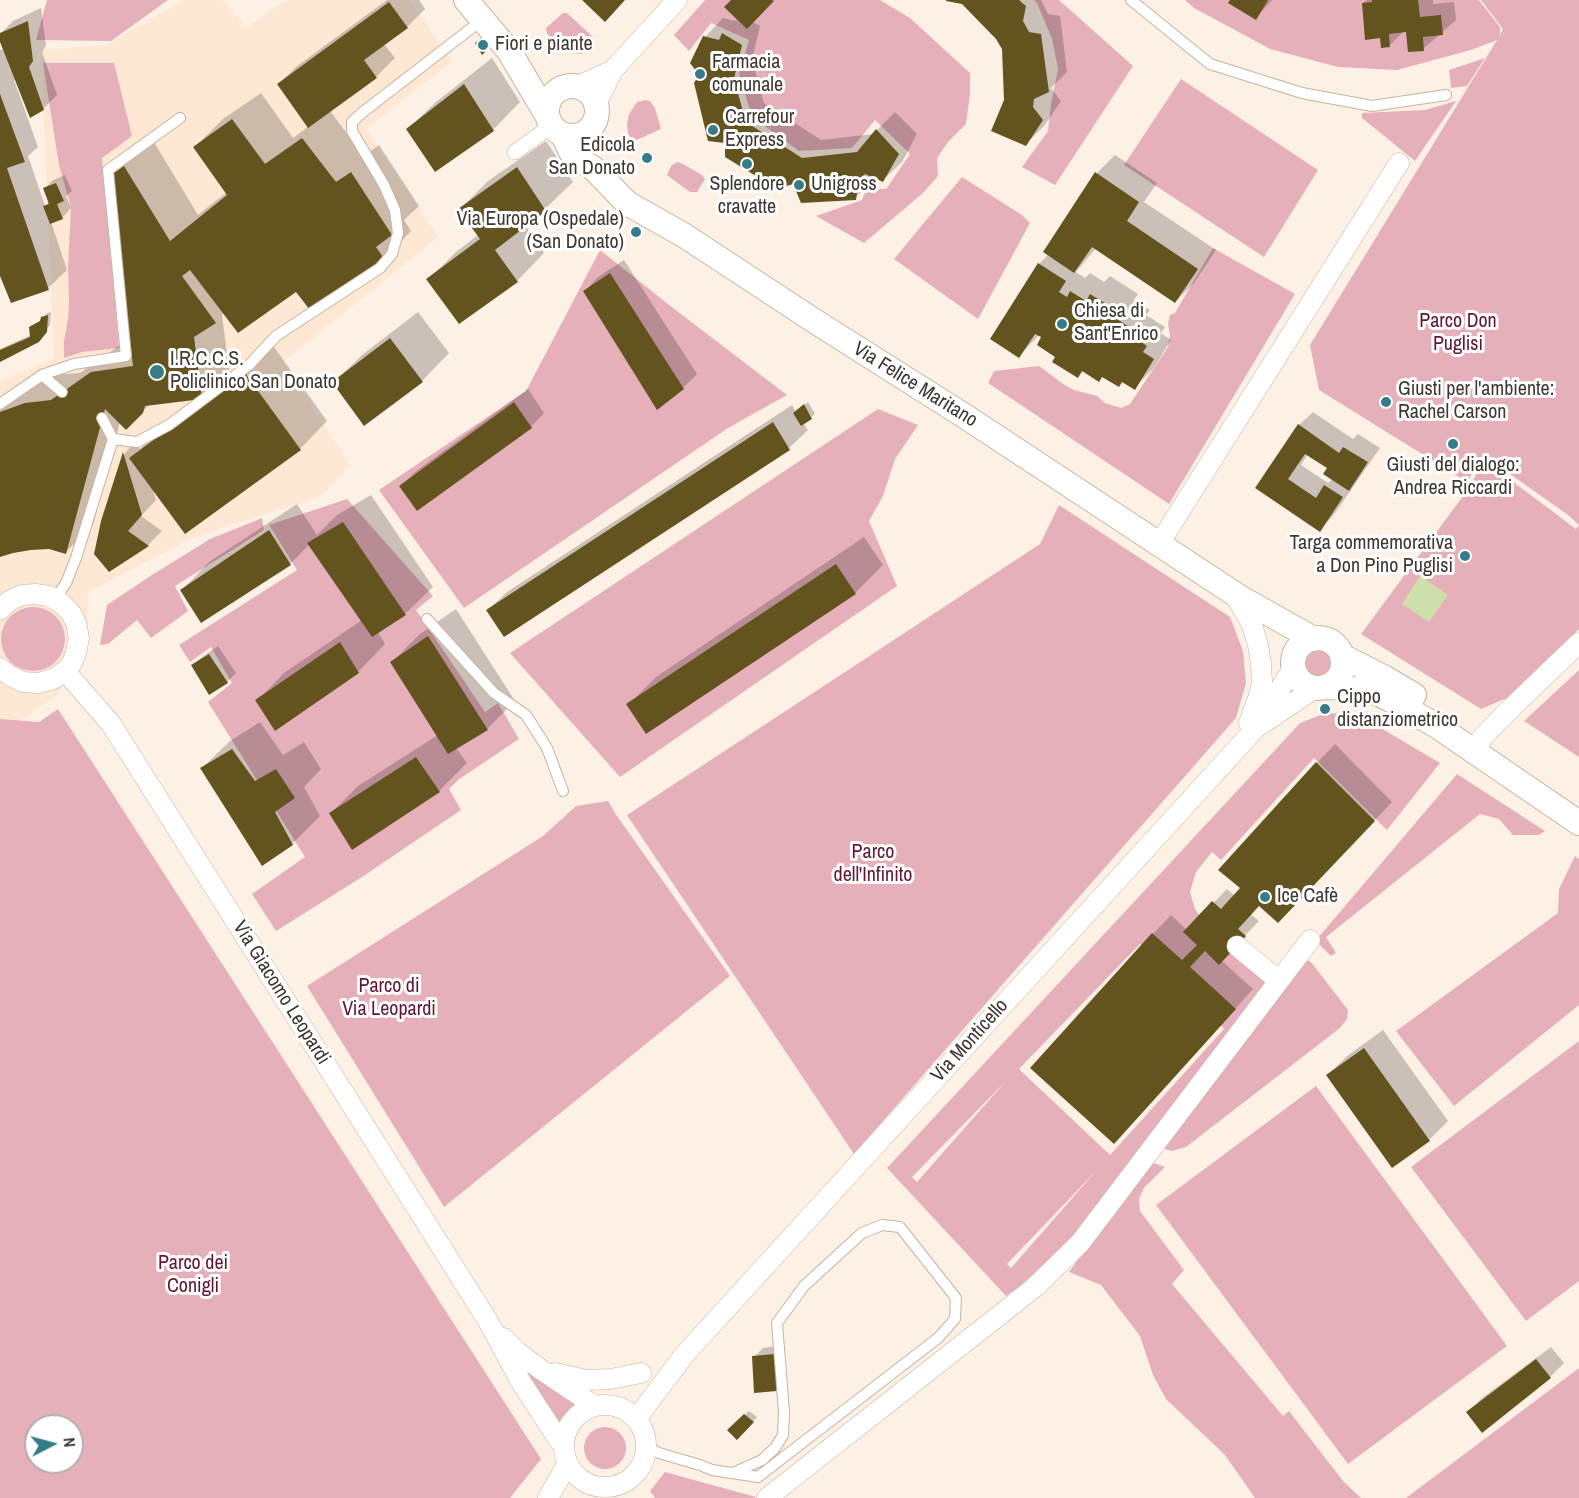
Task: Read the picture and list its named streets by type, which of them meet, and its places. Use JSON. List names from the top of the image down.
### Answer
{
  "streets": {
    "street": ["Via Felice Maritano", "Via Giacomo Leopardi", "Via Monticello"]
  },
  "crossings": [
    ["Via Felice Maritano", "Via Monticello"],
    ["Via Giacomo Leopardi", "Via Monticello"]
  ],
  "parks": [
    "Parco Don Puglisi",
    "Parco dell'Infinito",
    "Parco di Via Leopardi",
    "Parco dei Conigli"
  ],
  "places": [
    "Fiori e piante",
    "Farmacia comunale",
    "Carrefour Express",
    "Edicola San Donato",
    "Splendore cravatte",
    "Unigross",
    "Via Europa (Ospedale) (San Donato)",
    "Chiesa di Sant'Enrico",
    "I.R.C.C.S. Policlinico San Donato",
    "Giusti per l'ambiente: Rachel Carson",
    "Giusti del dialogo: Andrea Riccardi",
    "Targa commemorativa a Don Pino Puglisi",
    "Cippo distanziometrico",
    "Ice Cafè"
  ],
  "north": "right"
}
